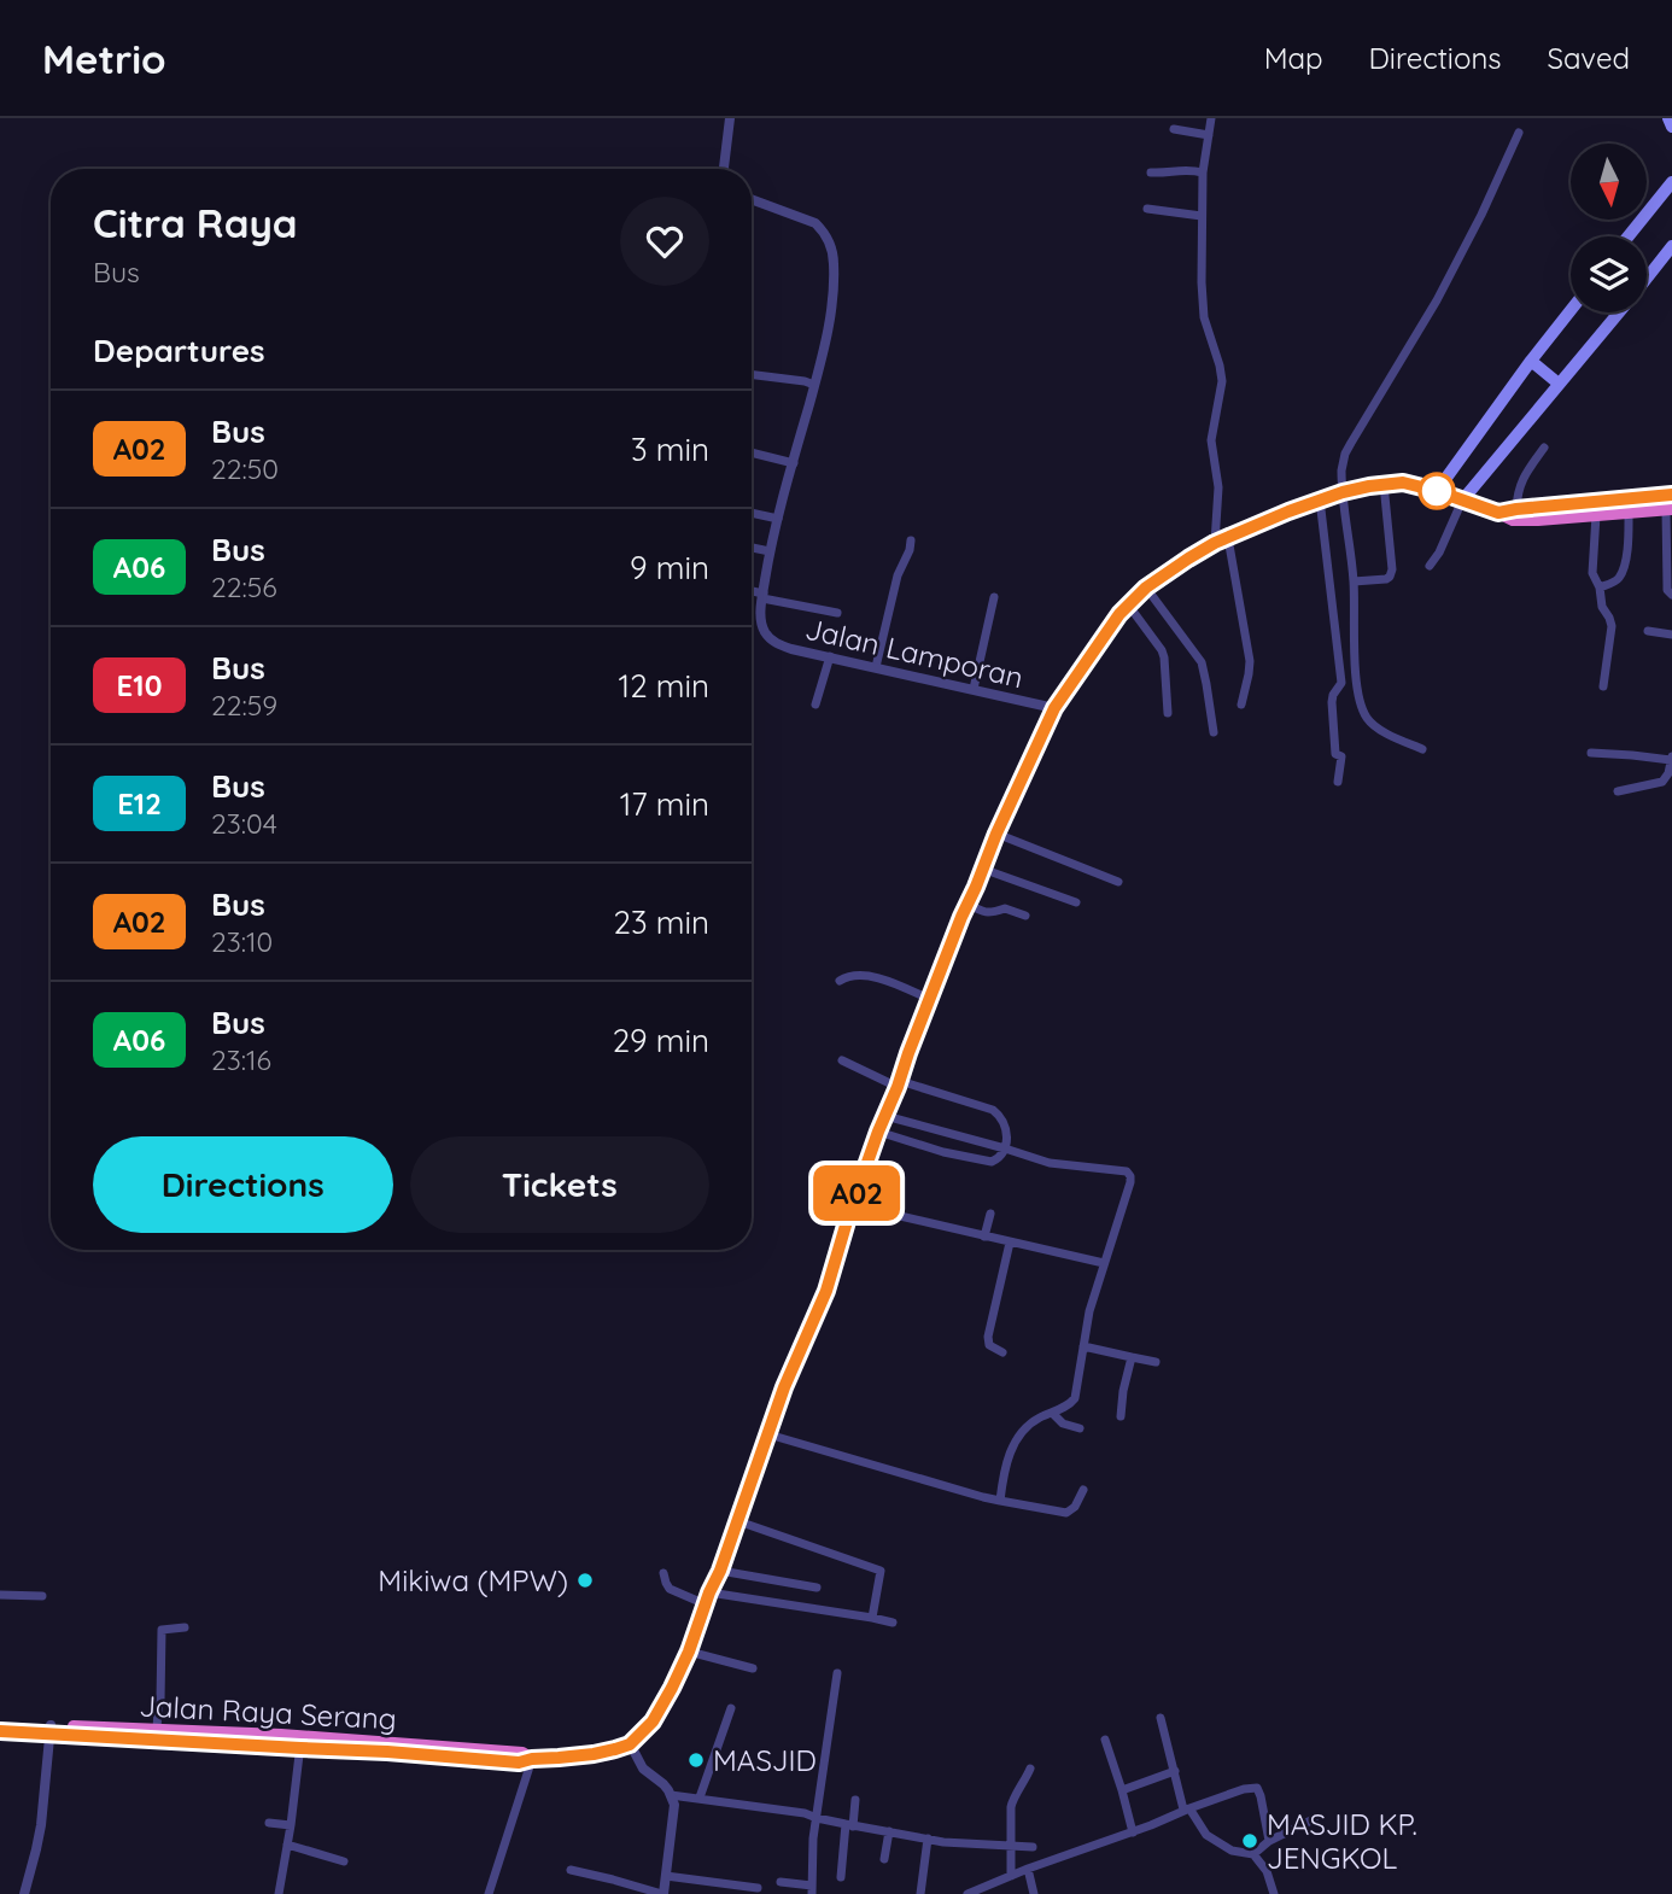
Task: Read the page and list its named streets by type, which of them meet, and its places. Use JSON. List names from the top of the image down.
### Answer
{
  "streets": {
    "highway": ["Jalan Raya Serang"],
    "street": ["Jalan Lamporan"]
  },
  "places": ["Mikiwa (MPW)", "MASJID", "MASJID KP. JENGKOL"],
  "lines": ["bus line A02"],
  "north": "bottom",
  "page": {
    "header": "Metrio",
    "nav": ["Map", "Directions", "Saved"],
    "on_map": "A02",
    "heading": [
      ["Citra Raya", "Bus"],
      "Departures"
    ],
    "list": [
      {
        "mark": "A02",
        "name": "Bus",
        "note": "22:50",
        "value": "3 min"
      },
      {
        "mark": "A06",
        "name": "Bus",
        "note": "22:56",
        "value": "9 min"
      },
      {
        "mark": "E10",
        "name": "Bus",
        "note": "22:59",
        "value": "12 min"
      },
      {
        "mark": "E12",
        "name": "Bus",
        "note": "23:04",
        "value": "17 min"
      },
      {
        "mark": "A02",
        "name": "Bus",
        "note": "23:10",
        "value": "23 min"
      },
      {
        "mark": "A06",
        "name": "Bus",
        "note": "23:16",
        "value": "29 min"
      }
    ],
    "buttons": ["Directions", "Tickets"]
  }
}
